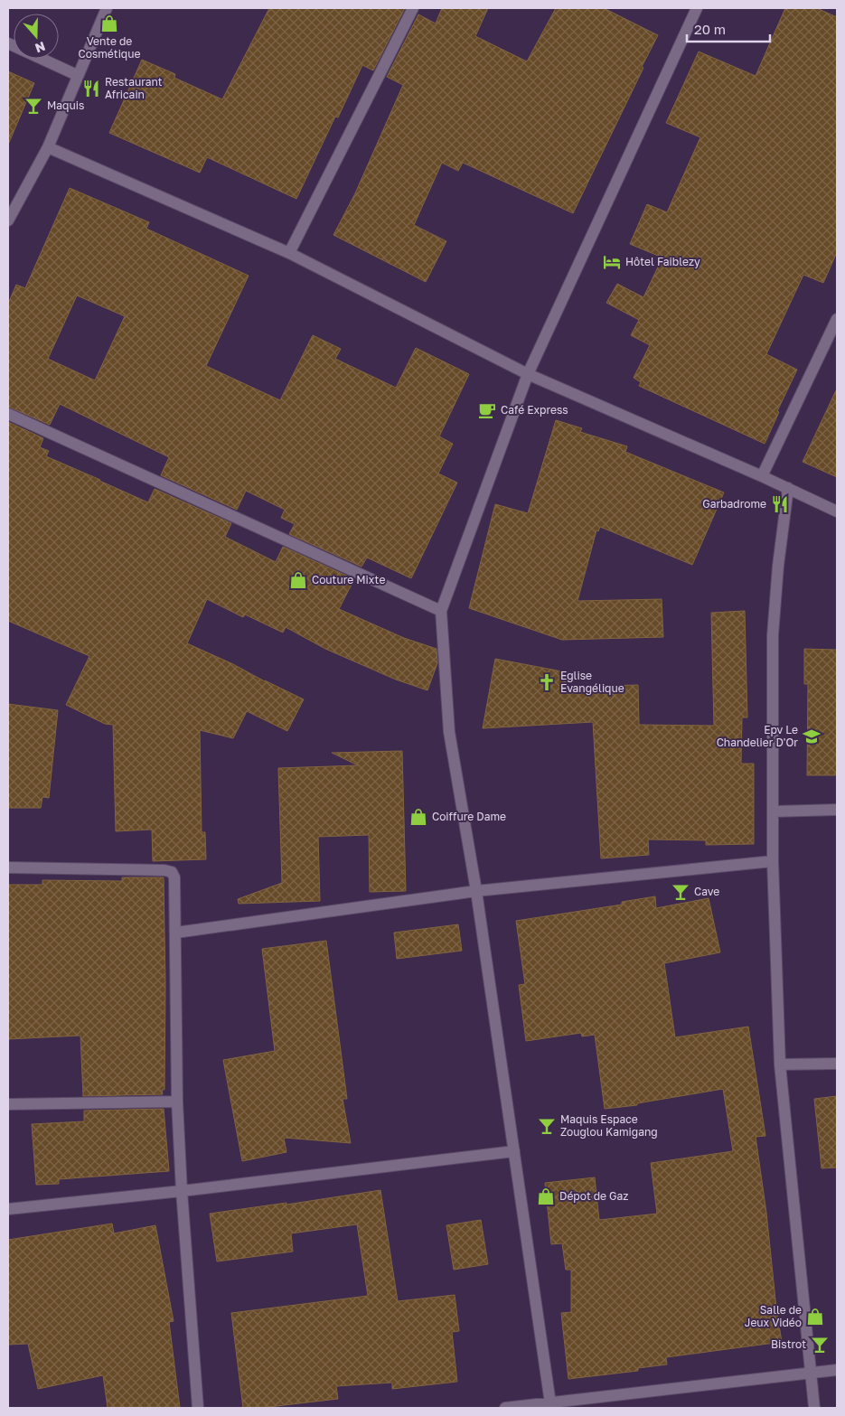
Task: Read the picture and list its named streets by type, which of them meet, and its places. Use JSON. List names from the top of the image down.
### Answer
{
  "places": {
    "shop": [
      "Vente de Cosmétique",
      "Couture Mixte",
      "Coiffure Dame",
      "Dépot de Gaz",
      "Salle de Jeux Vidéo"
    ],
    "restaurant": ["Restaurant Africain", "Garbadrome"],
    "bar": [
      "Maquis",
      "Cave",
      "Maquis Espace Zouglou Kamigang",
      "Bistrot"
    ],
    "hotel": ["Hôtel Faiblezy"],
    "cafe": ["Café Express"],
    "church": ["Eglise Evangélique"],
    "school or university": ["Epv Le Chandelier D'Or"]
  },
  "scale_bar": "20 m",
  "north": "bottom"
}
